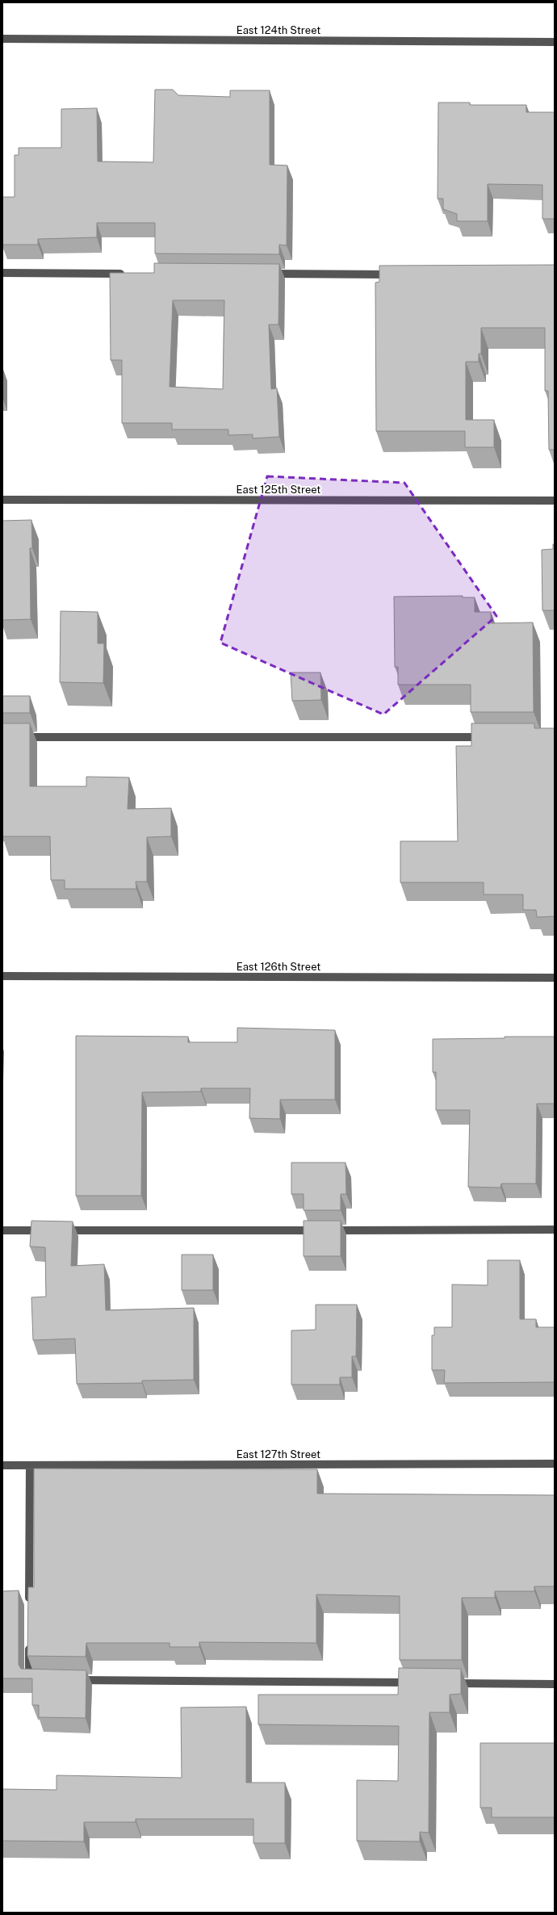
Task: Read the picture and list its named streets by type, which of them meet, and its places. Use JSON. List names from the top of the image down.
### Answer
{
  "streets": {
    "street": [
      "East 124th Street",
      "East 125th Street",
      "East 126th Street",
      "East 127th Street"
    ]
  }
}
